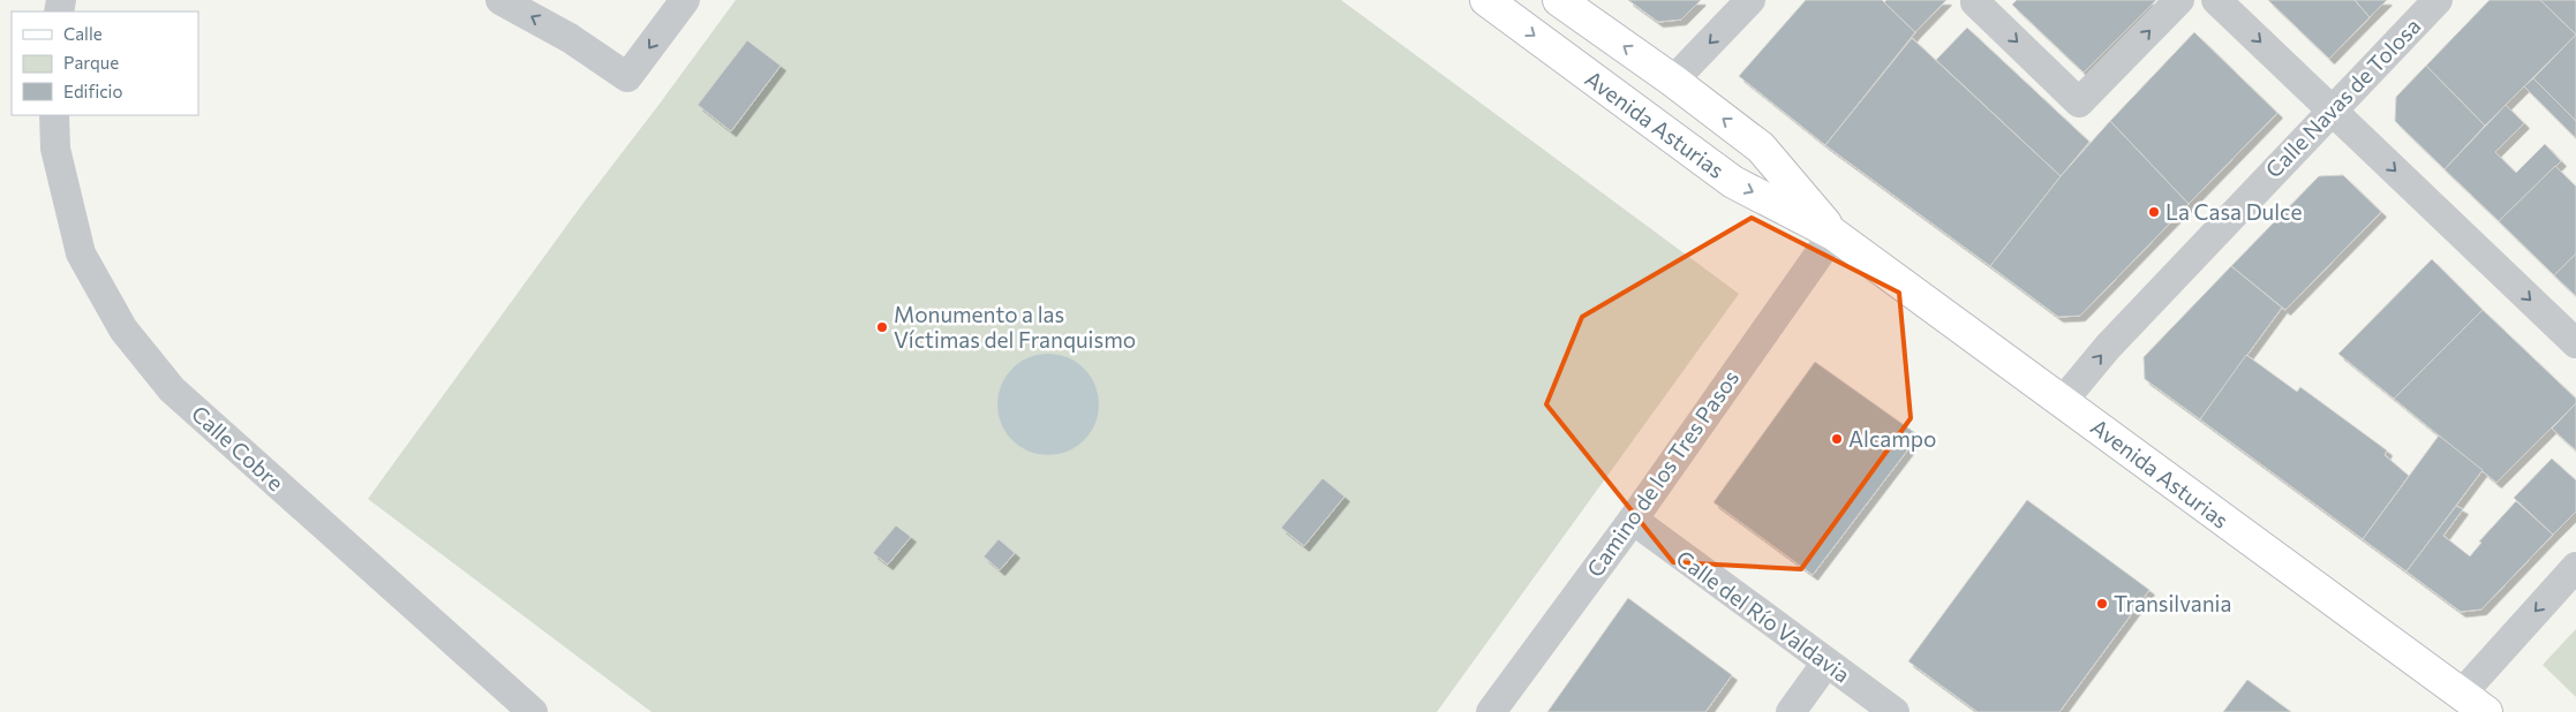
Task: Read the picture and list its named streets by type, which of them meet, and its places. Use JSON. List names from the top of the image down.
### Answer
{
  "streets": {
    "main road": ["Avenida Asturias"],
    "street": [
      "Calle Navas de Tolosa",
      "Calle Cobre",
      "Camino de los Tres Pasos",
      "Calle del Río Valdavia"
    ]
  },
  "crossings": [
    ["Calle Navas de Tolosa", "Avenida Asturias"],
    ["Avenida Asturias", "Camino de los Tres Pasos"],
    ["Camino de los Tres Pasos", "Calle del Río Valdavia"]
  ],
  "one_way": ["Calle Navas de Tolosa"],
  "places": [
    "La Casa Dulce",
    "Monumento a las Víctimas del Franquismo",
    "Alcampo",
    "Transilvania"
  ],
  "legend": ["Calle", "Parque", "Edificio"]
}
